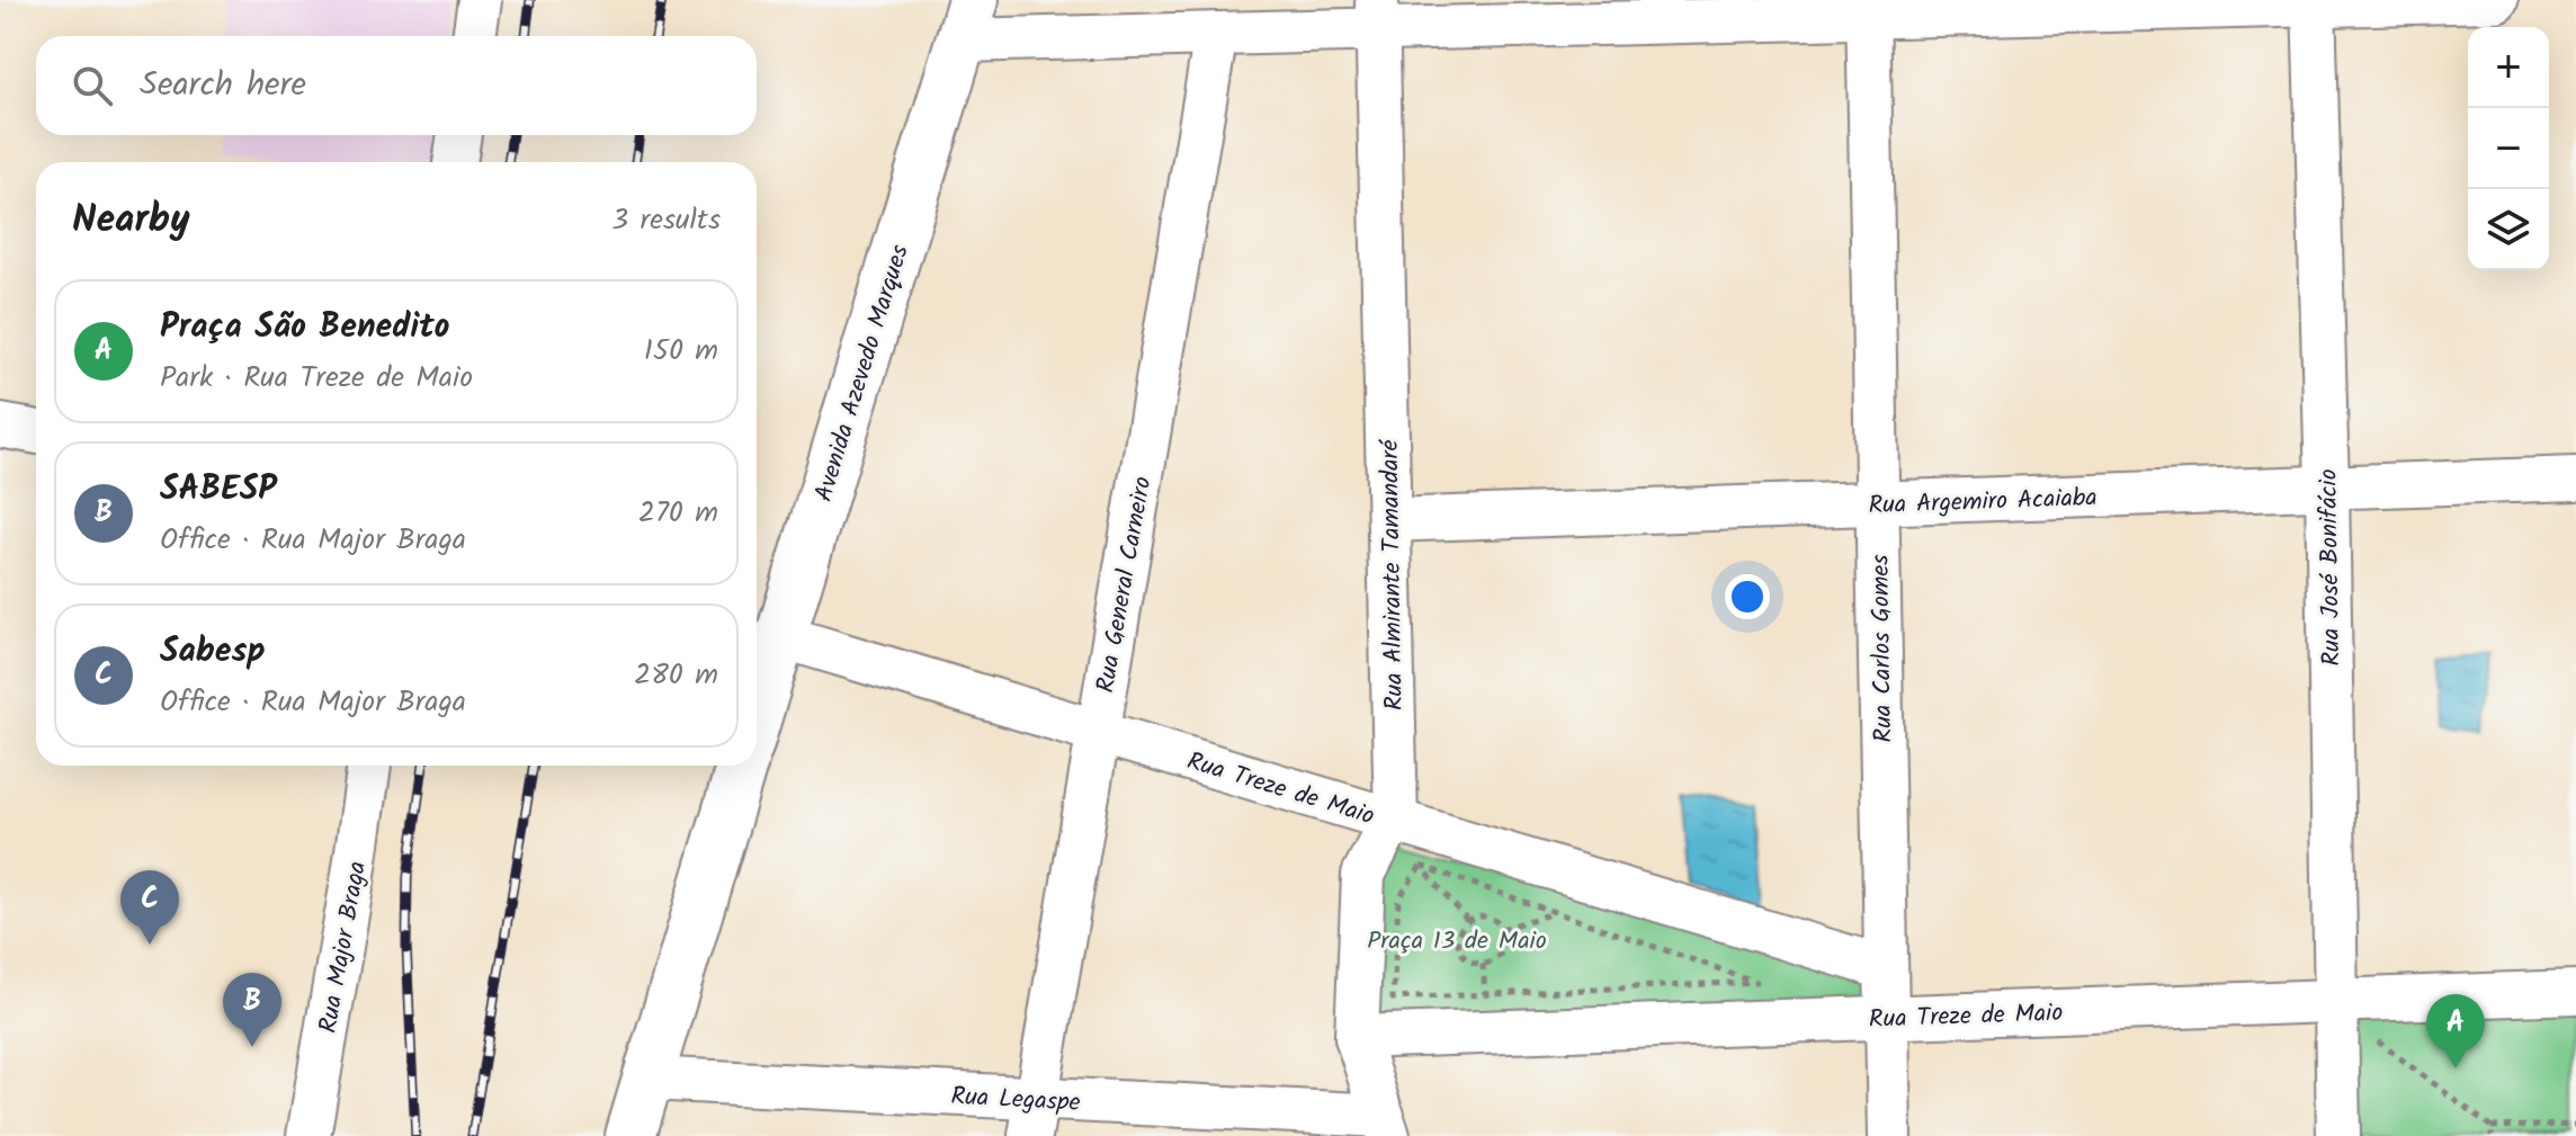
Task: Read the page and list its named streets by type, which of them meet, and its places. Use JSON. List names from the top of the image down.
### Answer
{
  "streets": {
    "street": [
      "Avenida Azevedo Marques",
      "Rua Argemiro Acaiaba",
      "Rua José Bonifácio",
      "Rua Almirante Tamandaré",
      "Rua General Carneiro",
      "Rua Carlos Gomes",
      "Rua Treze de Maio",
      "Rua Major Braga",
      "Rua Legaspe"
    ]
  },
  "crossings": [
    ["Avenida Azevedo Marques", "Rua Treze de Maio"],
    ["Rua Argemiro Acaiaba", "Rua José Bonifácio"],
    ["Rua Argemiro Acaiaba", "Rua Almirante Tamandaré"],
    ["Rua Argemiro Acaiaba", "Rua Carlos Gomes"],
    ["Rua José Bonifácio", "Rua Treze de Maio"],
    ["Rua Almirante Tamandaré", "Rua Treze de Maio"],
    ["Rua General Carneiro", "Rua Treze de Maio"],
    ["Rua General Carneiro", "Rua Legaspe"],
    ["Rua Carlos Gomes", "Rua Treze de Maio"]
  ],
  "parks": ["Praça 13 de Maio"],
  "page": {
    "map_buttons": ["+", "−"],
    "search": "Search here",
    "heading": ["Nearby", "3 results"],
    "list": [
      {
        "mark": "A",
        "name": "Praça São Benedito",
        "note": "Park · Rua Treze de Maio",
        "value": "150 m"
      },
      {
        "mark": "B",
        "name": "SABESP",
        "note": "Office · Rua Major Braga",
        "value": "270 m"
      },
      {
        "mark": "C",
        "name": "Sabesp",
        "note": "Office · Rua Major Braga",
        "value": "280 m"
      }
    ],
    "pins": ["C", "B", "A"]
  }
}
